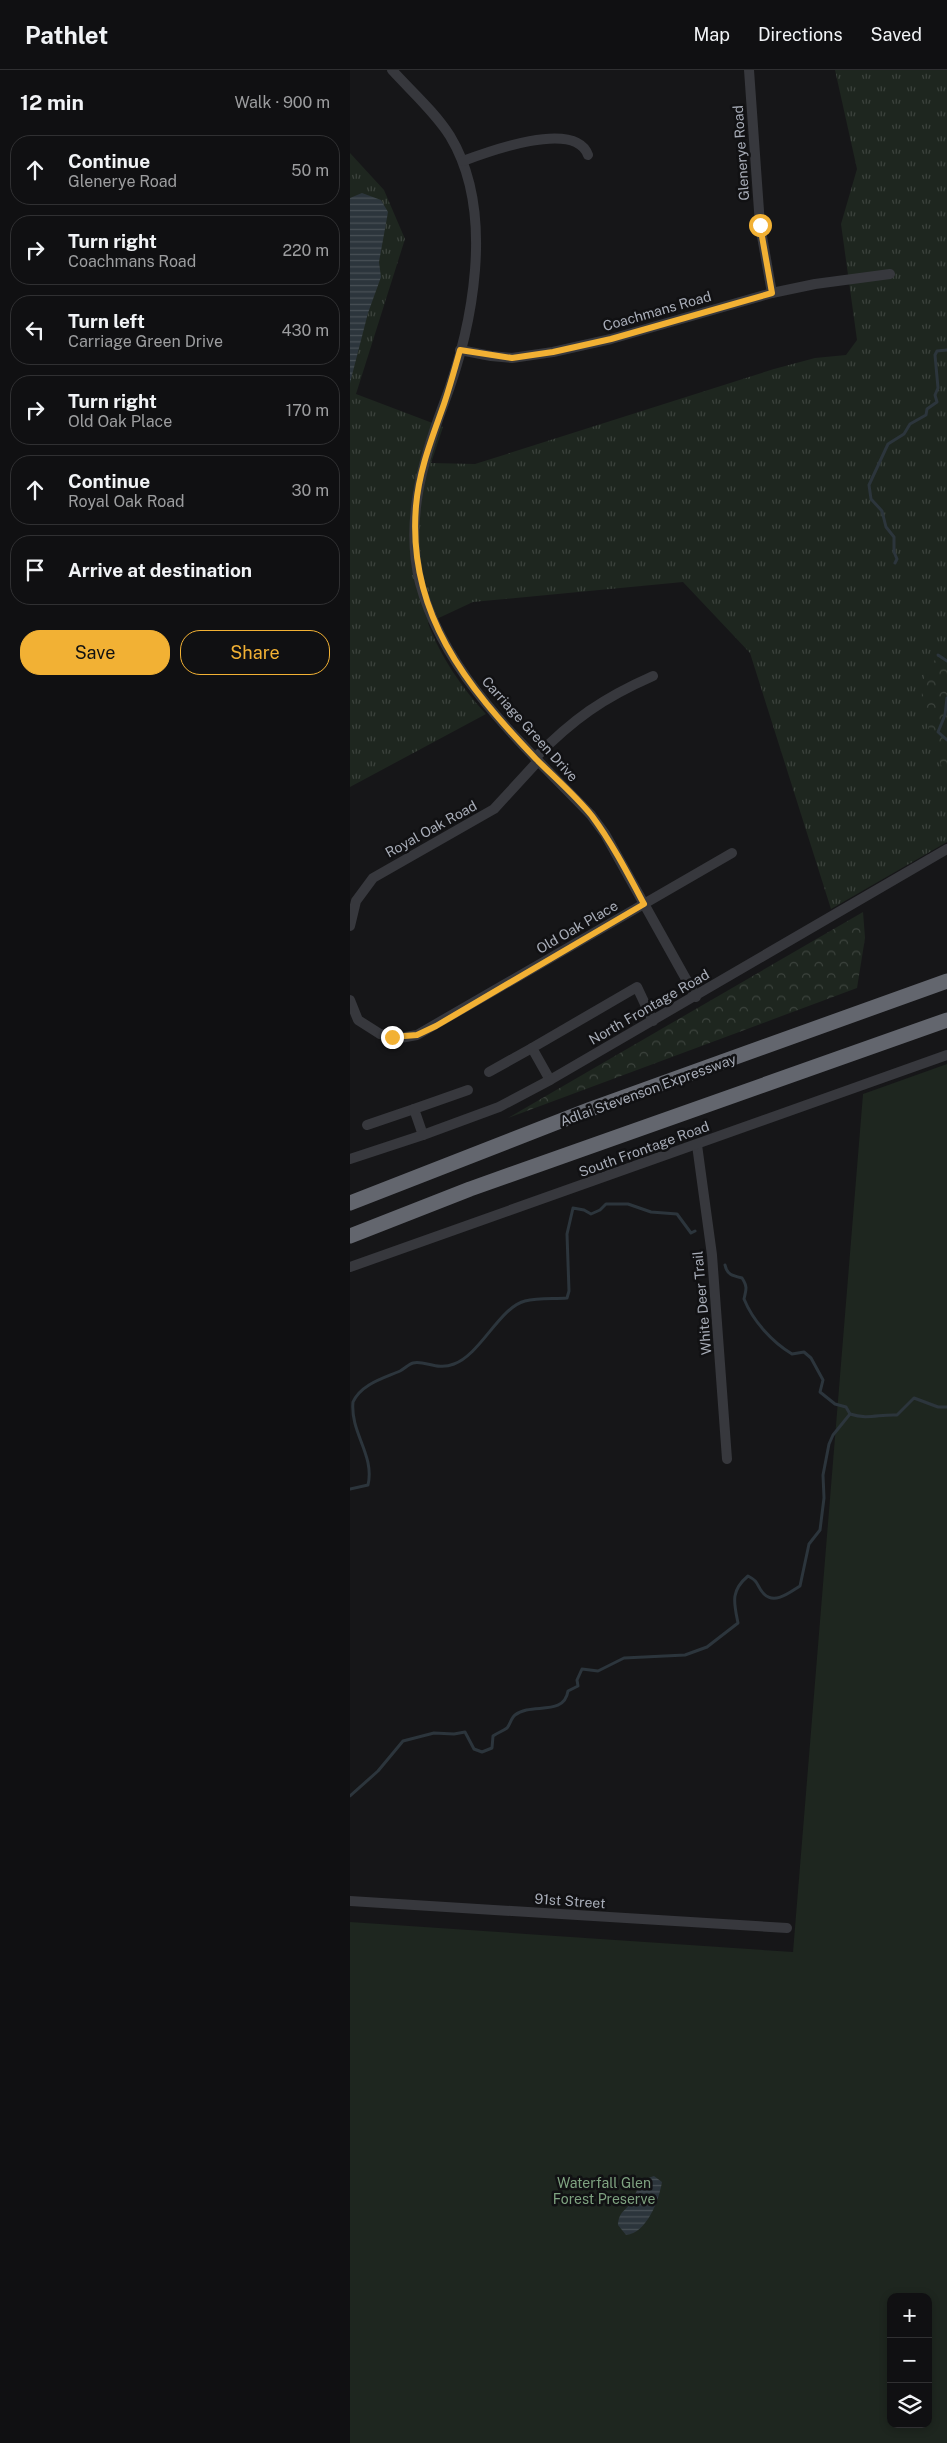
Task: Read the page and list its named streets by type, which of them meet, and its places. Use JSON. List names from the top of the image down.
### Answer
{
  "streets": {
    "highway": ["Adlai Stevenson Expressway"],
    "street": [
      "Glenerye Road",
      "Coachmans Road",
      "Carriage Green Drive",
      "Royal Oak Road",
      "Old Oak Place",
      "North Frontage Road",
      "South Frontage Road",
      "White Deer Trail",
      "91st Street"
    ]
  },
  "crossings": [
    ["Glenerye Road", "Coachmans Road"],
    ["Coachmans Road", "Carriage Green Drive"],
    ["Carriage Green Drive", "Royal Oak Road"],
    ["Carriage Green Drive", "Old Oak Place"],
    ["Carriage Green Drive", "North Frontage Road"],
    ["South Frontage Road", "White Deer Trail"]
  ],
  "parks": ["Waterfall Glen Forest Preserve"],
  "page": {
    "header": "Pathlet",
    "nav": ["Map", "Directions", "Saved"],
    "heading": ["12 min", "Walk · 900 m"],
    "list": [
      ["Continue", "Glenerye Road", "50 m"],
      ["Turn right", "Coachmans Road", "220 m"],
      ["Turn left", "Carriage Green Drive", "430 m"],
      ["Turn right", "Old Oak Place", "170 m"],
      ["Continue", "Royal Oak Road", "30 m"],
      "Arrive at destination"
    ],
    "buttons": ["Save", "Share"],
    "map_buttons": ["+", "−"]
  }
}
